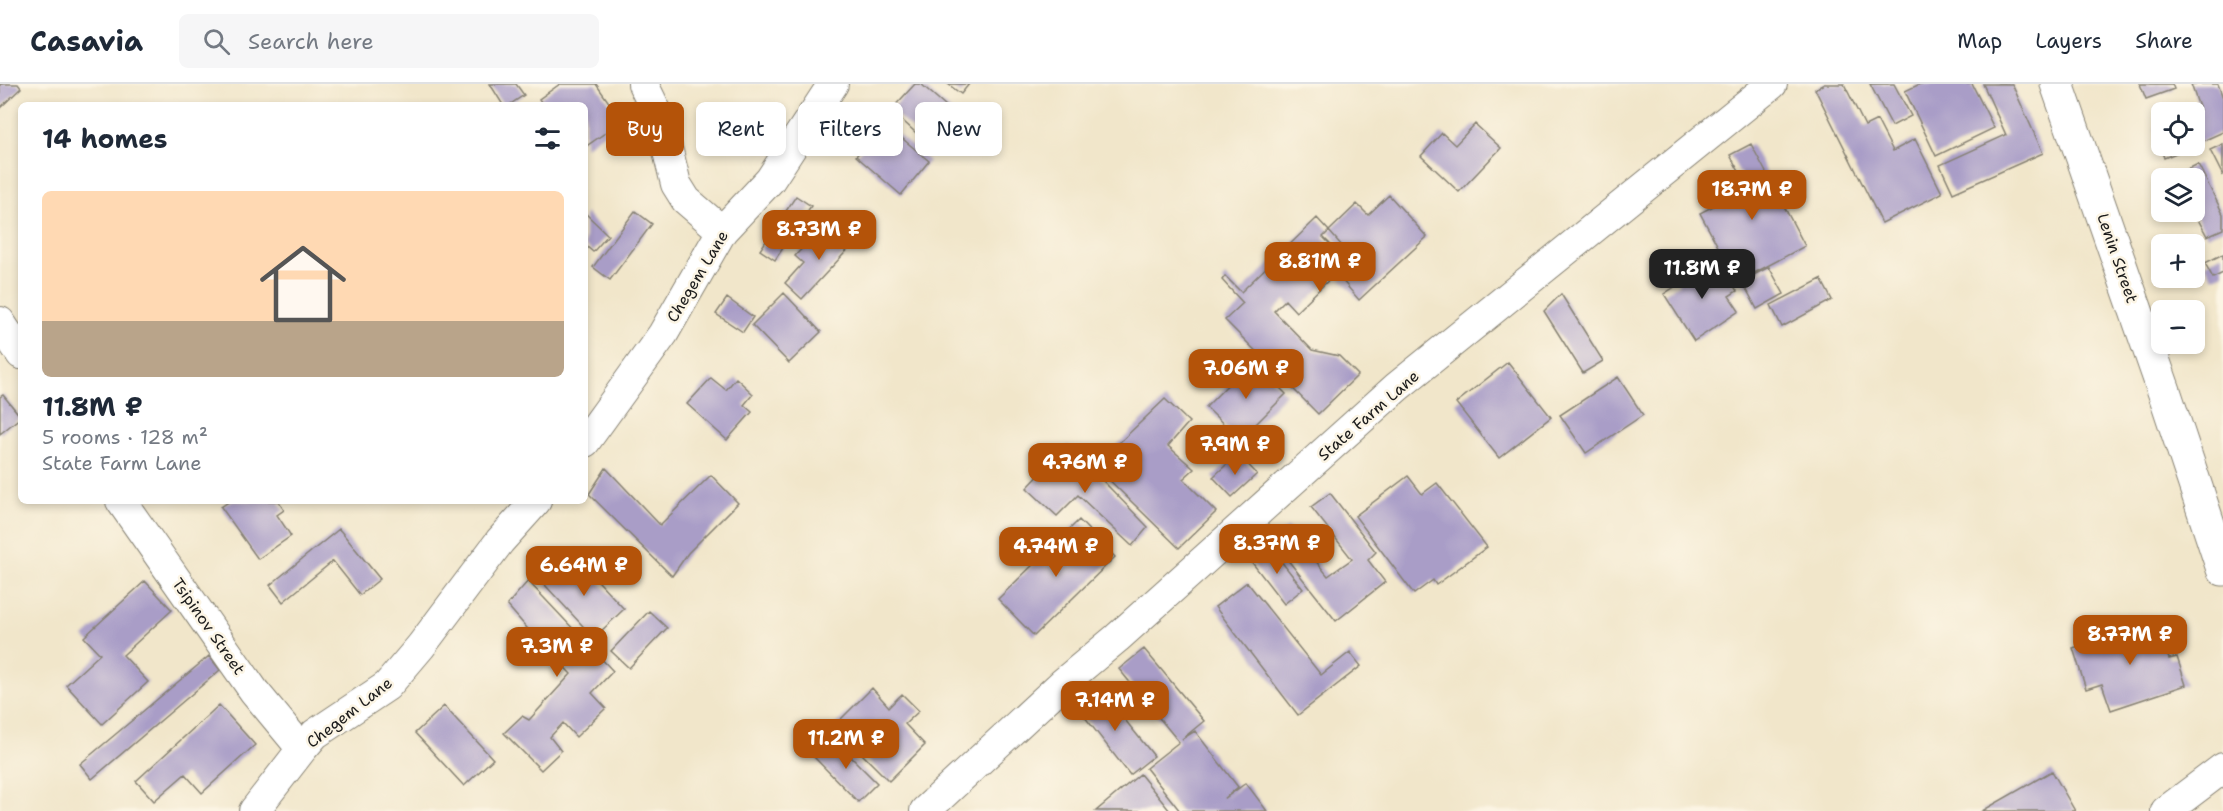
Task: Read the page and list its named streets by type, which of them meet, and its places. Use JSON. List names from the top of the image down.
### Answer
{
  "streets": {
    "street": [
      "Lenin Street",
      "Chegem Lane",
      "State Farm Lane",
      "Tsipinov Street"
    ]
  },
  "crossings": [
    ["Chegem Lane", "Tsipinov Street"]
  ],
  "page": {
    "header": "Casavia",
    "search": "Search here",
    "nav": ["Map", "Layers", "Share"],
    "map_buttons": ["+", "−"],
    "chip": [
      "Buy",
      "Rent",
      "Filters",
      "New"
    ],
    "heading": "14 homes",
    "price": [
      "18.7M ₽",
      "8.73M ₽",
      "8.81M ₽",
      "11.8M ₽",
      "7.06M ₽",
      "7.9M ₽",
      "4.76M ₽",
      "8.37M ₽",
      "4.74M ₽",
      "6.64M ₽",
      "8.77M ₽",
      "7.3M ₽",
      "7.14M ₽",
      "11.2M ₽"
    ],
    "list": [
      {
        "name": "11.8M ₽",
        "note": "5 rooms · 128 m² · State Farm Lane"
      }
    ]
  }
}
